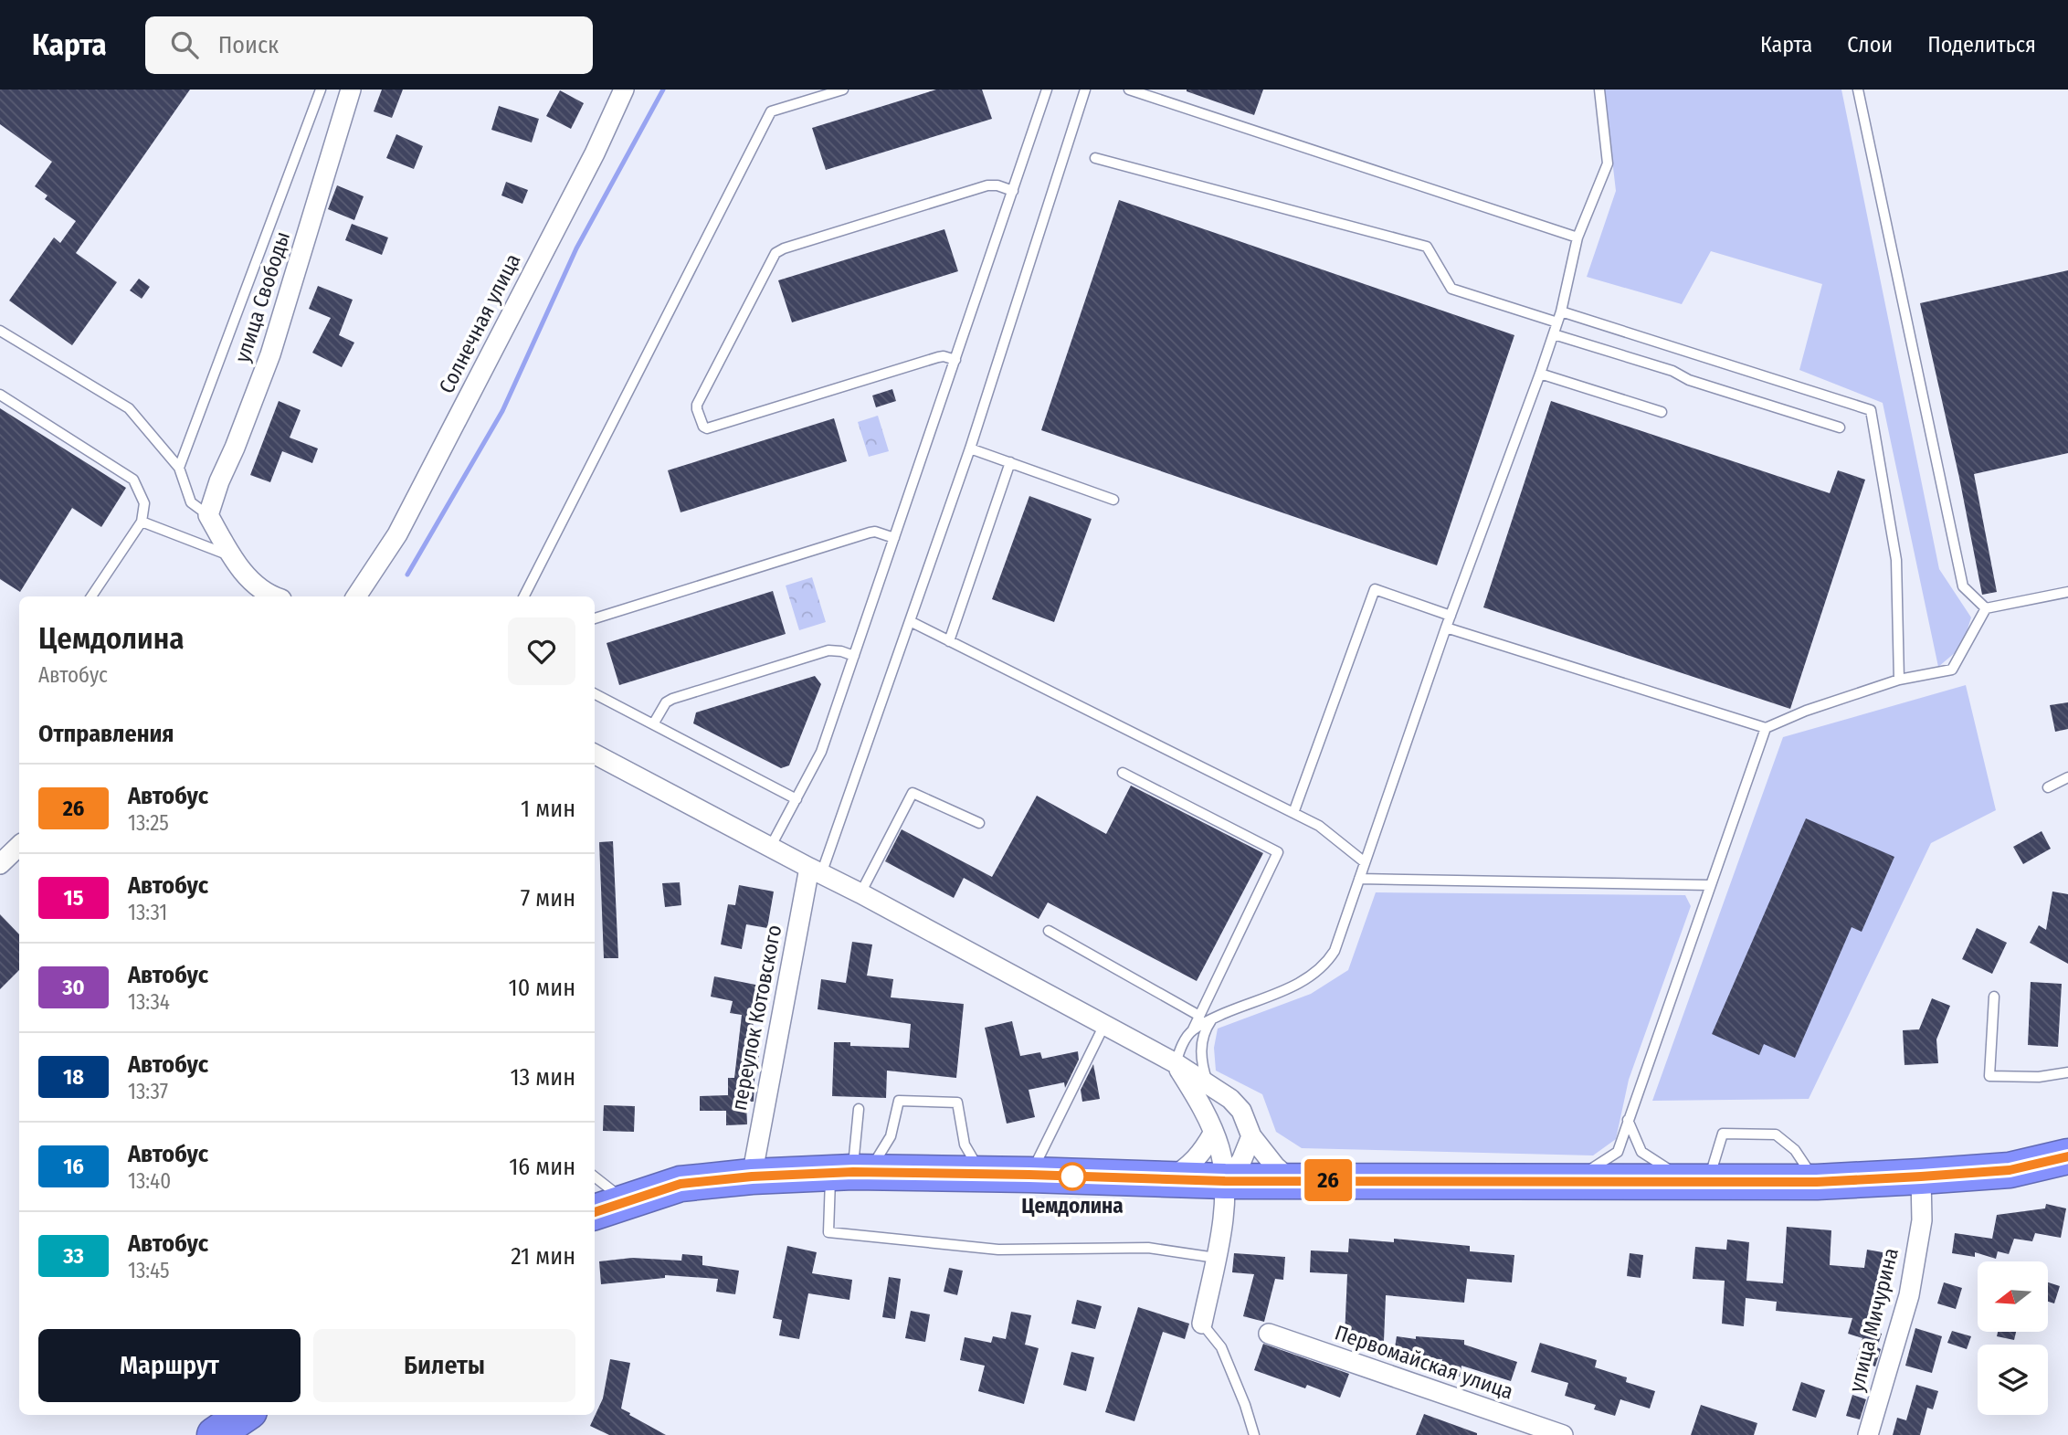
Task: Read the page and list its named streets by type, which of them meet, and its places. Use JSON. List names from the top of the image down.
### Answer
{
  "streets": {
    "street": [
      "улица Свободы",
      "Солнечная улица",
      "переулок Котовского",
      "улица Мичурина",
      "Первомайская улица"
    ]
  },
  "places": ["Цемдолина"],
  "lines": ["bus line 26"],
  "north": "left",
  "page": {
    "header": "Карта",
    "search": "Поиск",
    "nav": ["Карта", "Слои", "Поделиться"],
    "on_map": "26",
    "heading": [
      ["Цемдолина", "Автобус"],
      "Отправления"
    ],
    "list": [
      {
        "mark": "26",
        "name": "Автобус",
        "note": "13:25",
        "value": "1 мин"
      },
      {
        "mark": "15",
        "name": "Автобус",
        "note": "13:31",
        "value": "7 мин"
      },
      {
        "mark": "30",
        "name": "Автобус",
        "note": "13:34",
        "value": "10 мин"
      },
      {
        "mark": "18",
        "name": "Автобус",
        "note": "13:37",
        "value": "13 мин"
      },
      {
        "mark": "16",
        "name": "Автобус",
        "note": "13:40",
        "value": "16 мин"
      },
      {
        "mark": "33",
        "name": "Автобус",
        "note": "13:45",
        "value": "21 мин"
      }
    ],
    "buttons": ["Маршрут", "Билеты"]
  }
}
